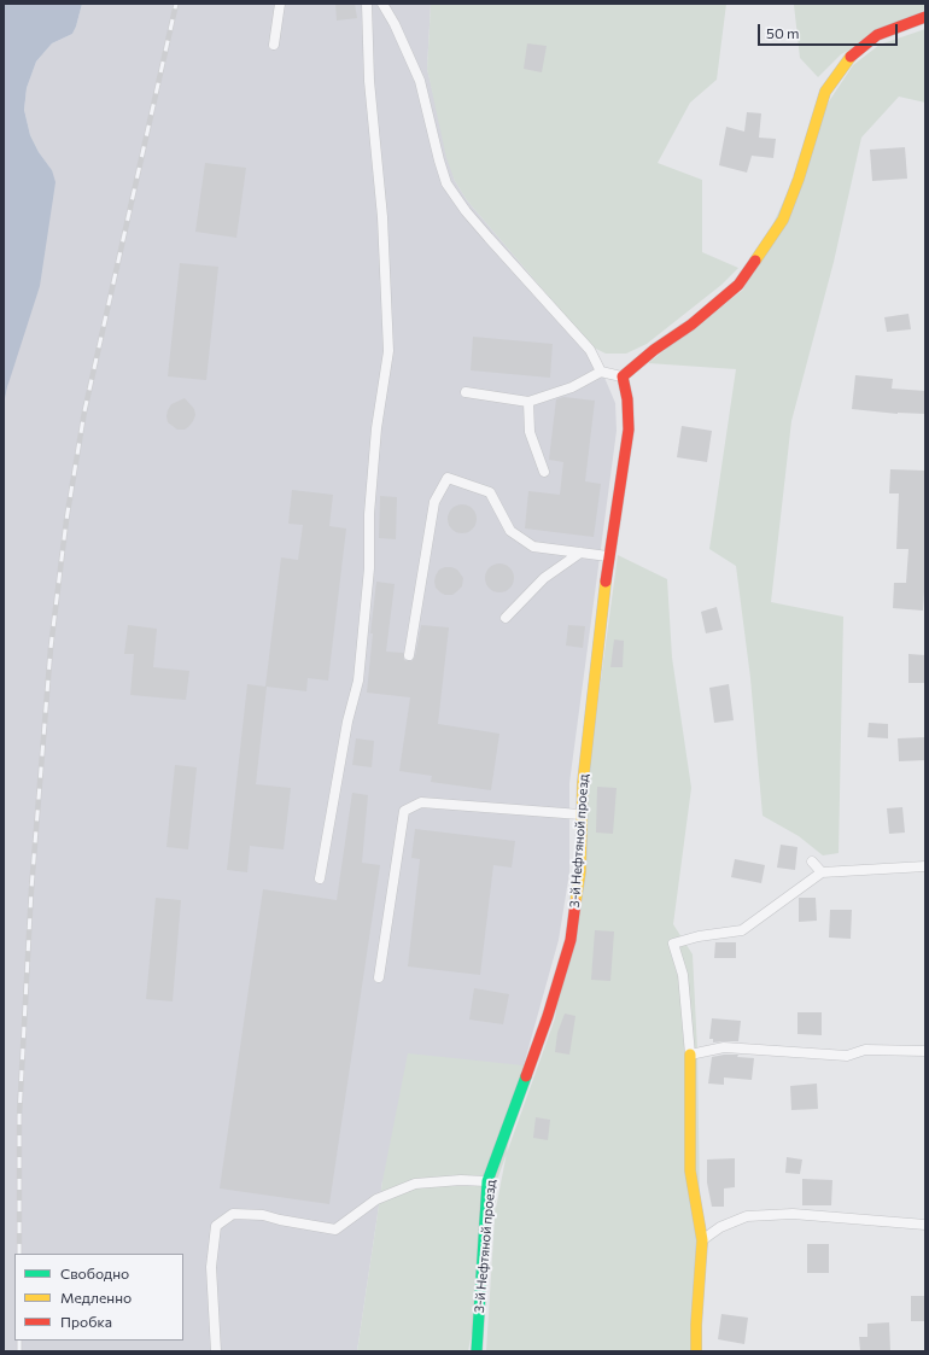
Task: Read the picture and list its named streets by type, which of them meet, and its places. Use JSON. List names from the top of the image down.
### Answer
{
  "streets": {
    "street": ["3-й Нефтяной проезд"]
  },
  "legend": ["Свободно", "Медленно", "Пробка"],
  "scale_bar": "50 m"
}
